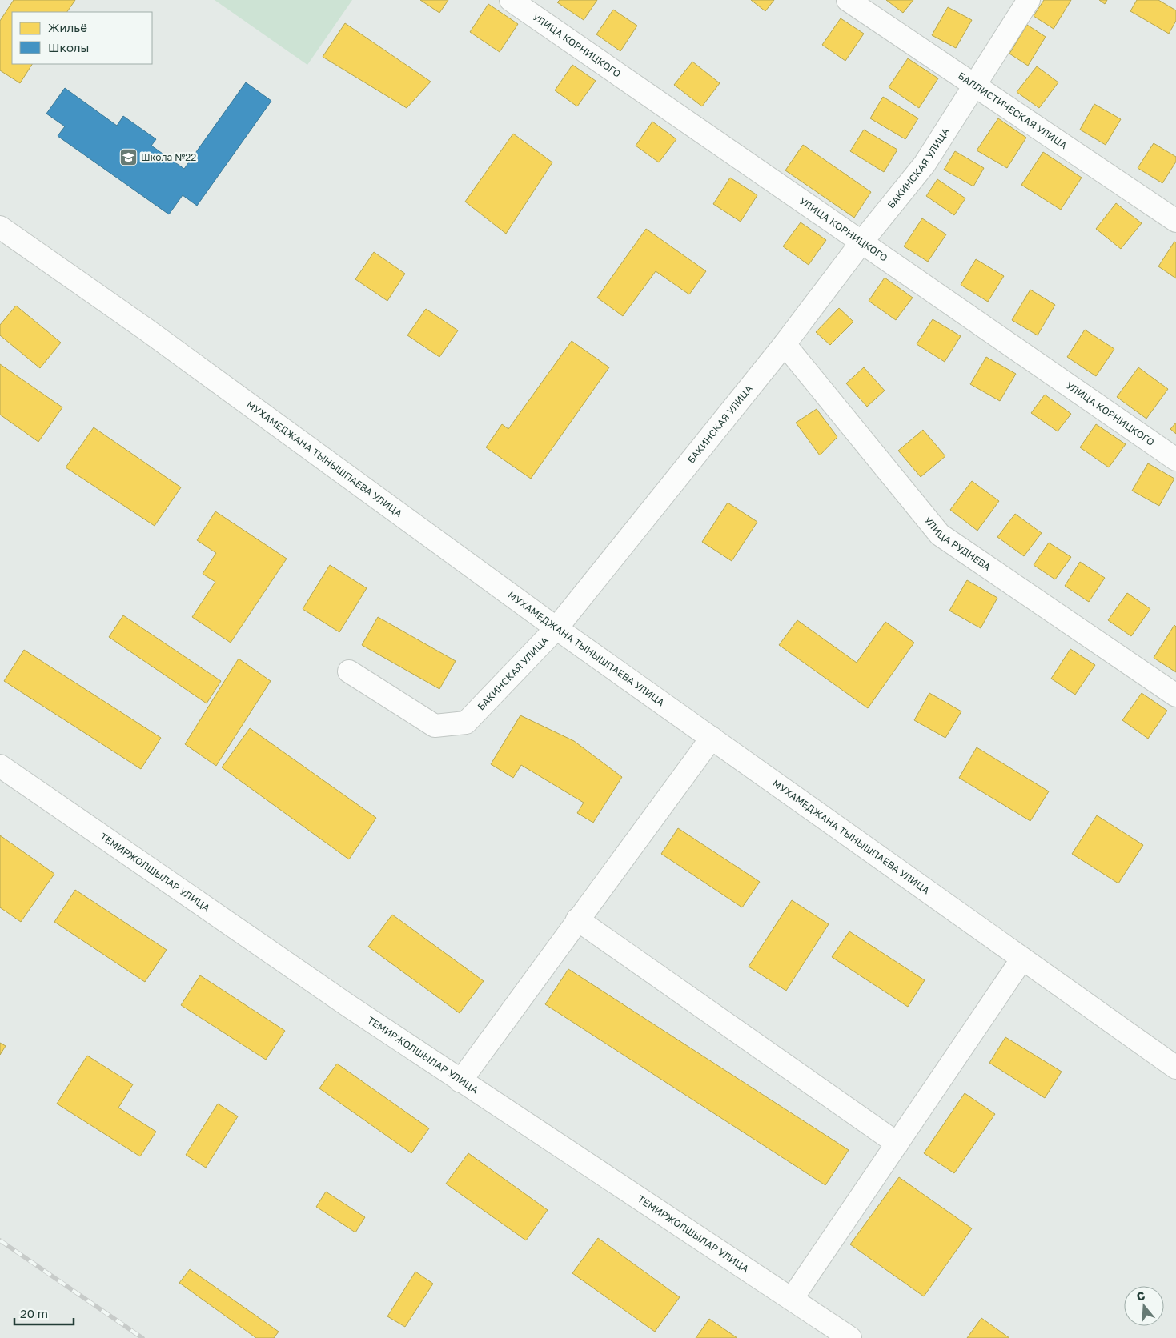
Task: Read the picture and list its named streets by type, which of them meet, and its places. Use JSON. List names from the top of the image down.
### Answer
{
  "streets": {
    "street": [
      "УЛИЦА КОРНИЦКОГО",
      "БАЛЛИСТИЧЕСКАЯ УЛИЦА",
      "БАКИНСКАЯ УЛИЦА",
      "МУХАМЕДЖАНА ТЫНЫШПАЕВА УЛИЦА",
      "УЛИЦА РУДНЕВА",
      "ТЕМИРЖОЛШЫЛАР УЛИЦА"
    ]
  },
  "crossings": [
    ["УЛИЦА КОРНИЦКОГО", "БАКИНСКАЯ УЛИЦА"],
    ["БАЛЛИСТИЧЕСКАЯ УЛИЦА", "БАКИНСКАЯ УЛИЦА"],
    ["БАКИНСКАЯ УЛИЦА", "МУХАМЕДЖАНА ТЫНЫШПАЕВА УЛИЦА"],
    ["БАКИНСКАЯ УЛИЦА", "УЛИЦА РУДНЕВА"]
  ],
  "places": {
    "school or university": ["Школа №22"]
  },
  "legend": ["Жильё", "Школы"],
  "scale_bar": "20 m",
  "north": "top"
}
